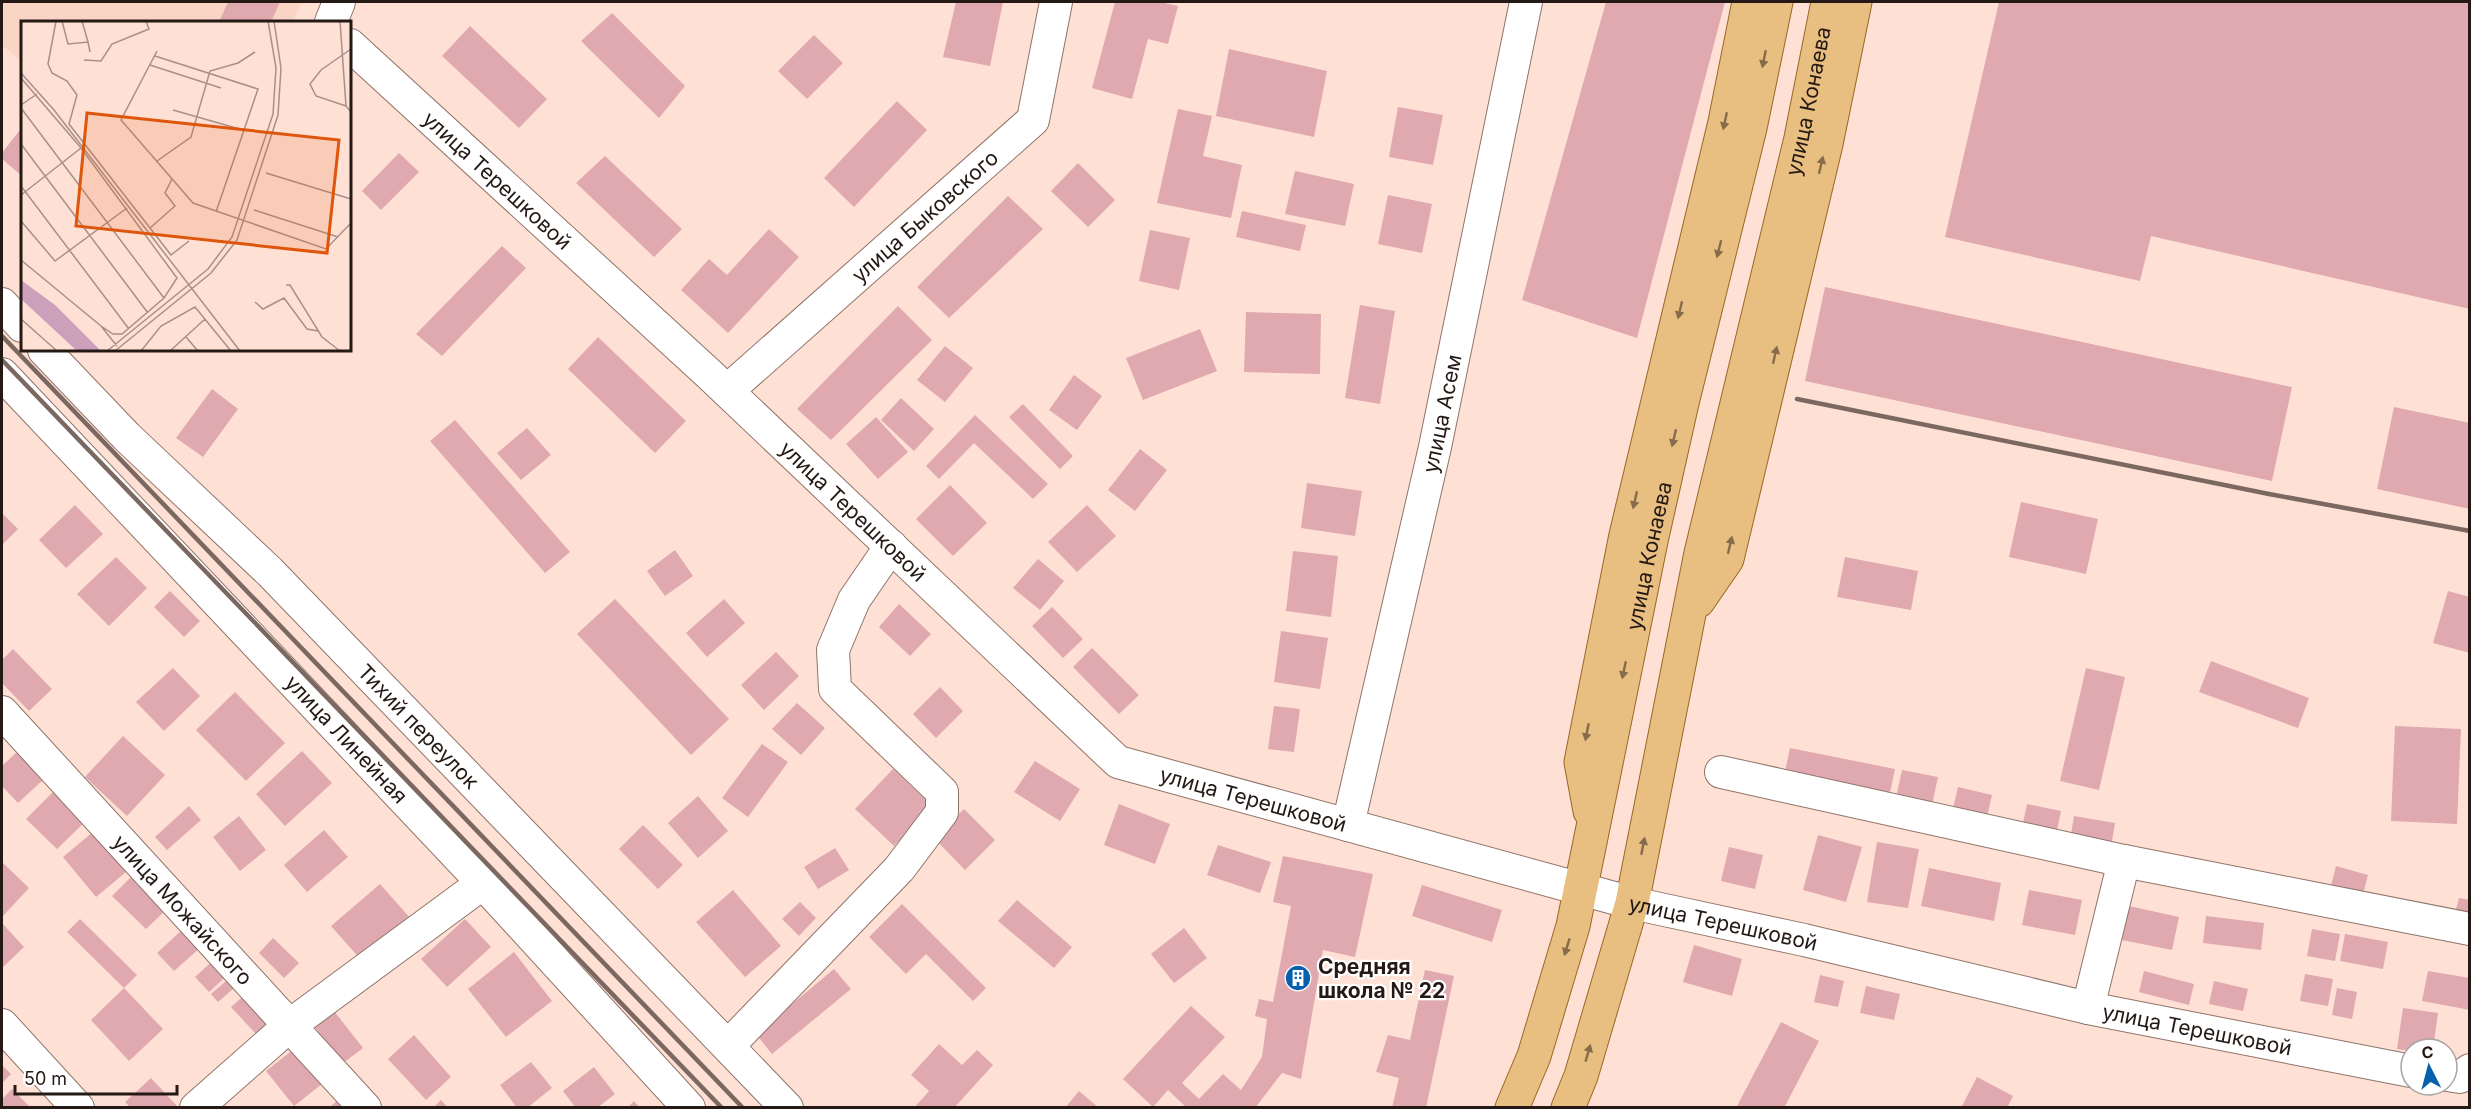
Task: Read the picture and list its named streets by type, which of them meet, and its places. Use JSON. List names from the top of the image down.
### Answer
{
  "streets": {
    "main road": ["улица Конаева"],
    "street": [
      "улица Терешковой",
      "улица Быковского",
      "улица Асем",
      "Тихий переулок",
      "улица Линейная",
      "улица Можайского"
    ]
  },
  "crossings": [
    ["улица Конаева", "улица Терешковой"],
    ["улица Терешковой", "улица Быковского"],
    ["улица Терешковой", "улица Асем"]
  ],
  "places": {
    "building": ["Средняя школа № 22"]
  },
  "scale_bar": "50 m",
  "north": "top"
}
